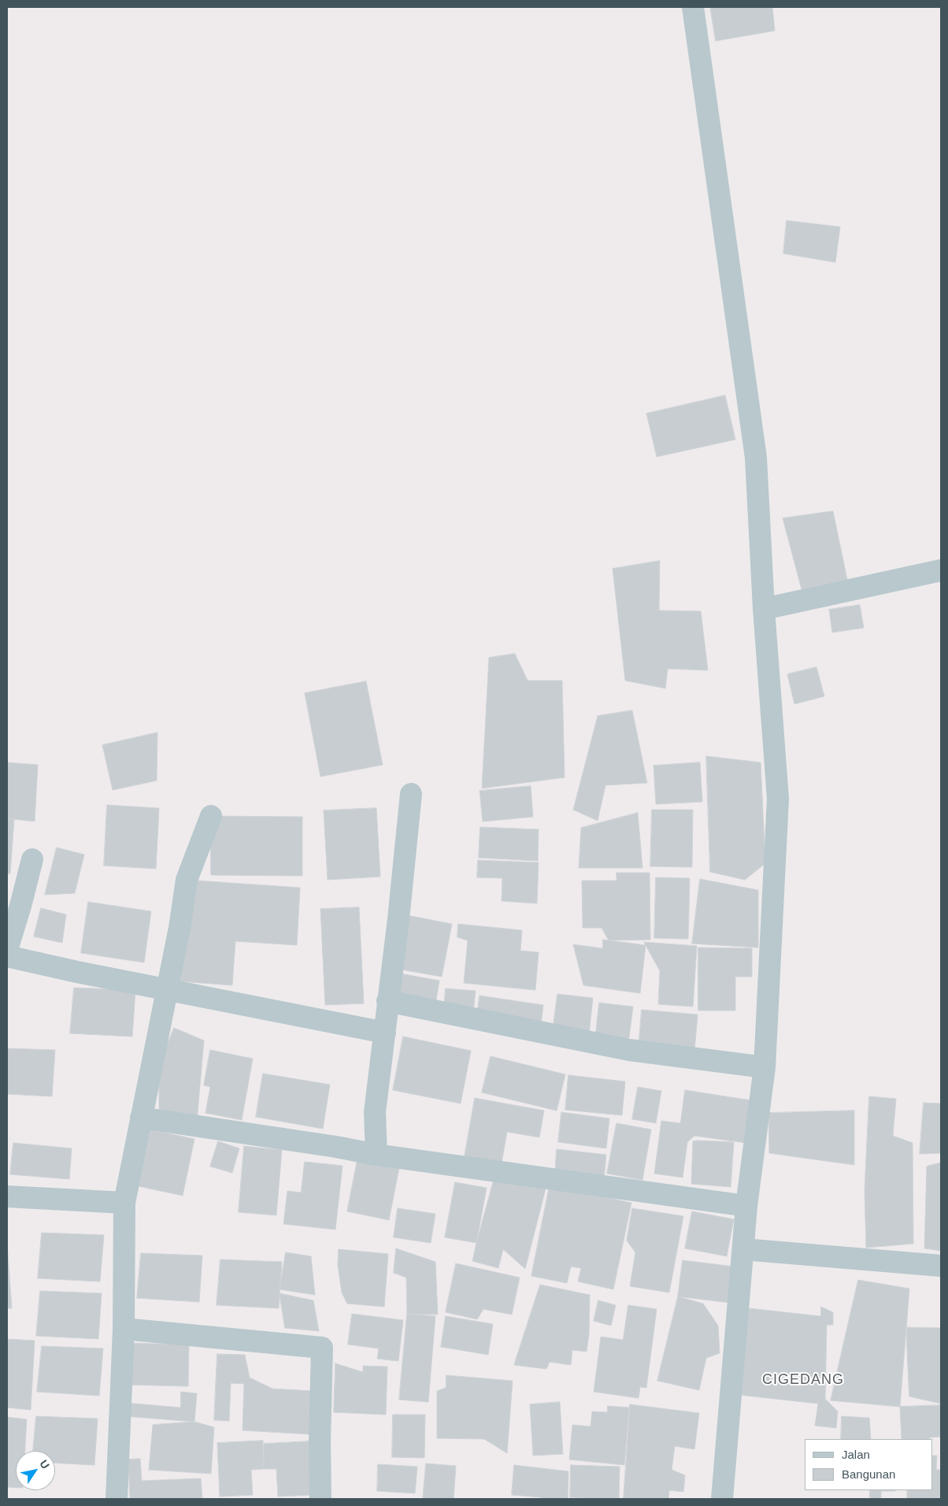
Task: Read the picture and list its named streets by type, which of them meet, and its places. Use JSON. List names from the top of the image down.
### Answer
{
  "districts": ["CIGEDANG"],
  "legend": ["Jalan", "Bangunan"],
  "north": "top right"
}
